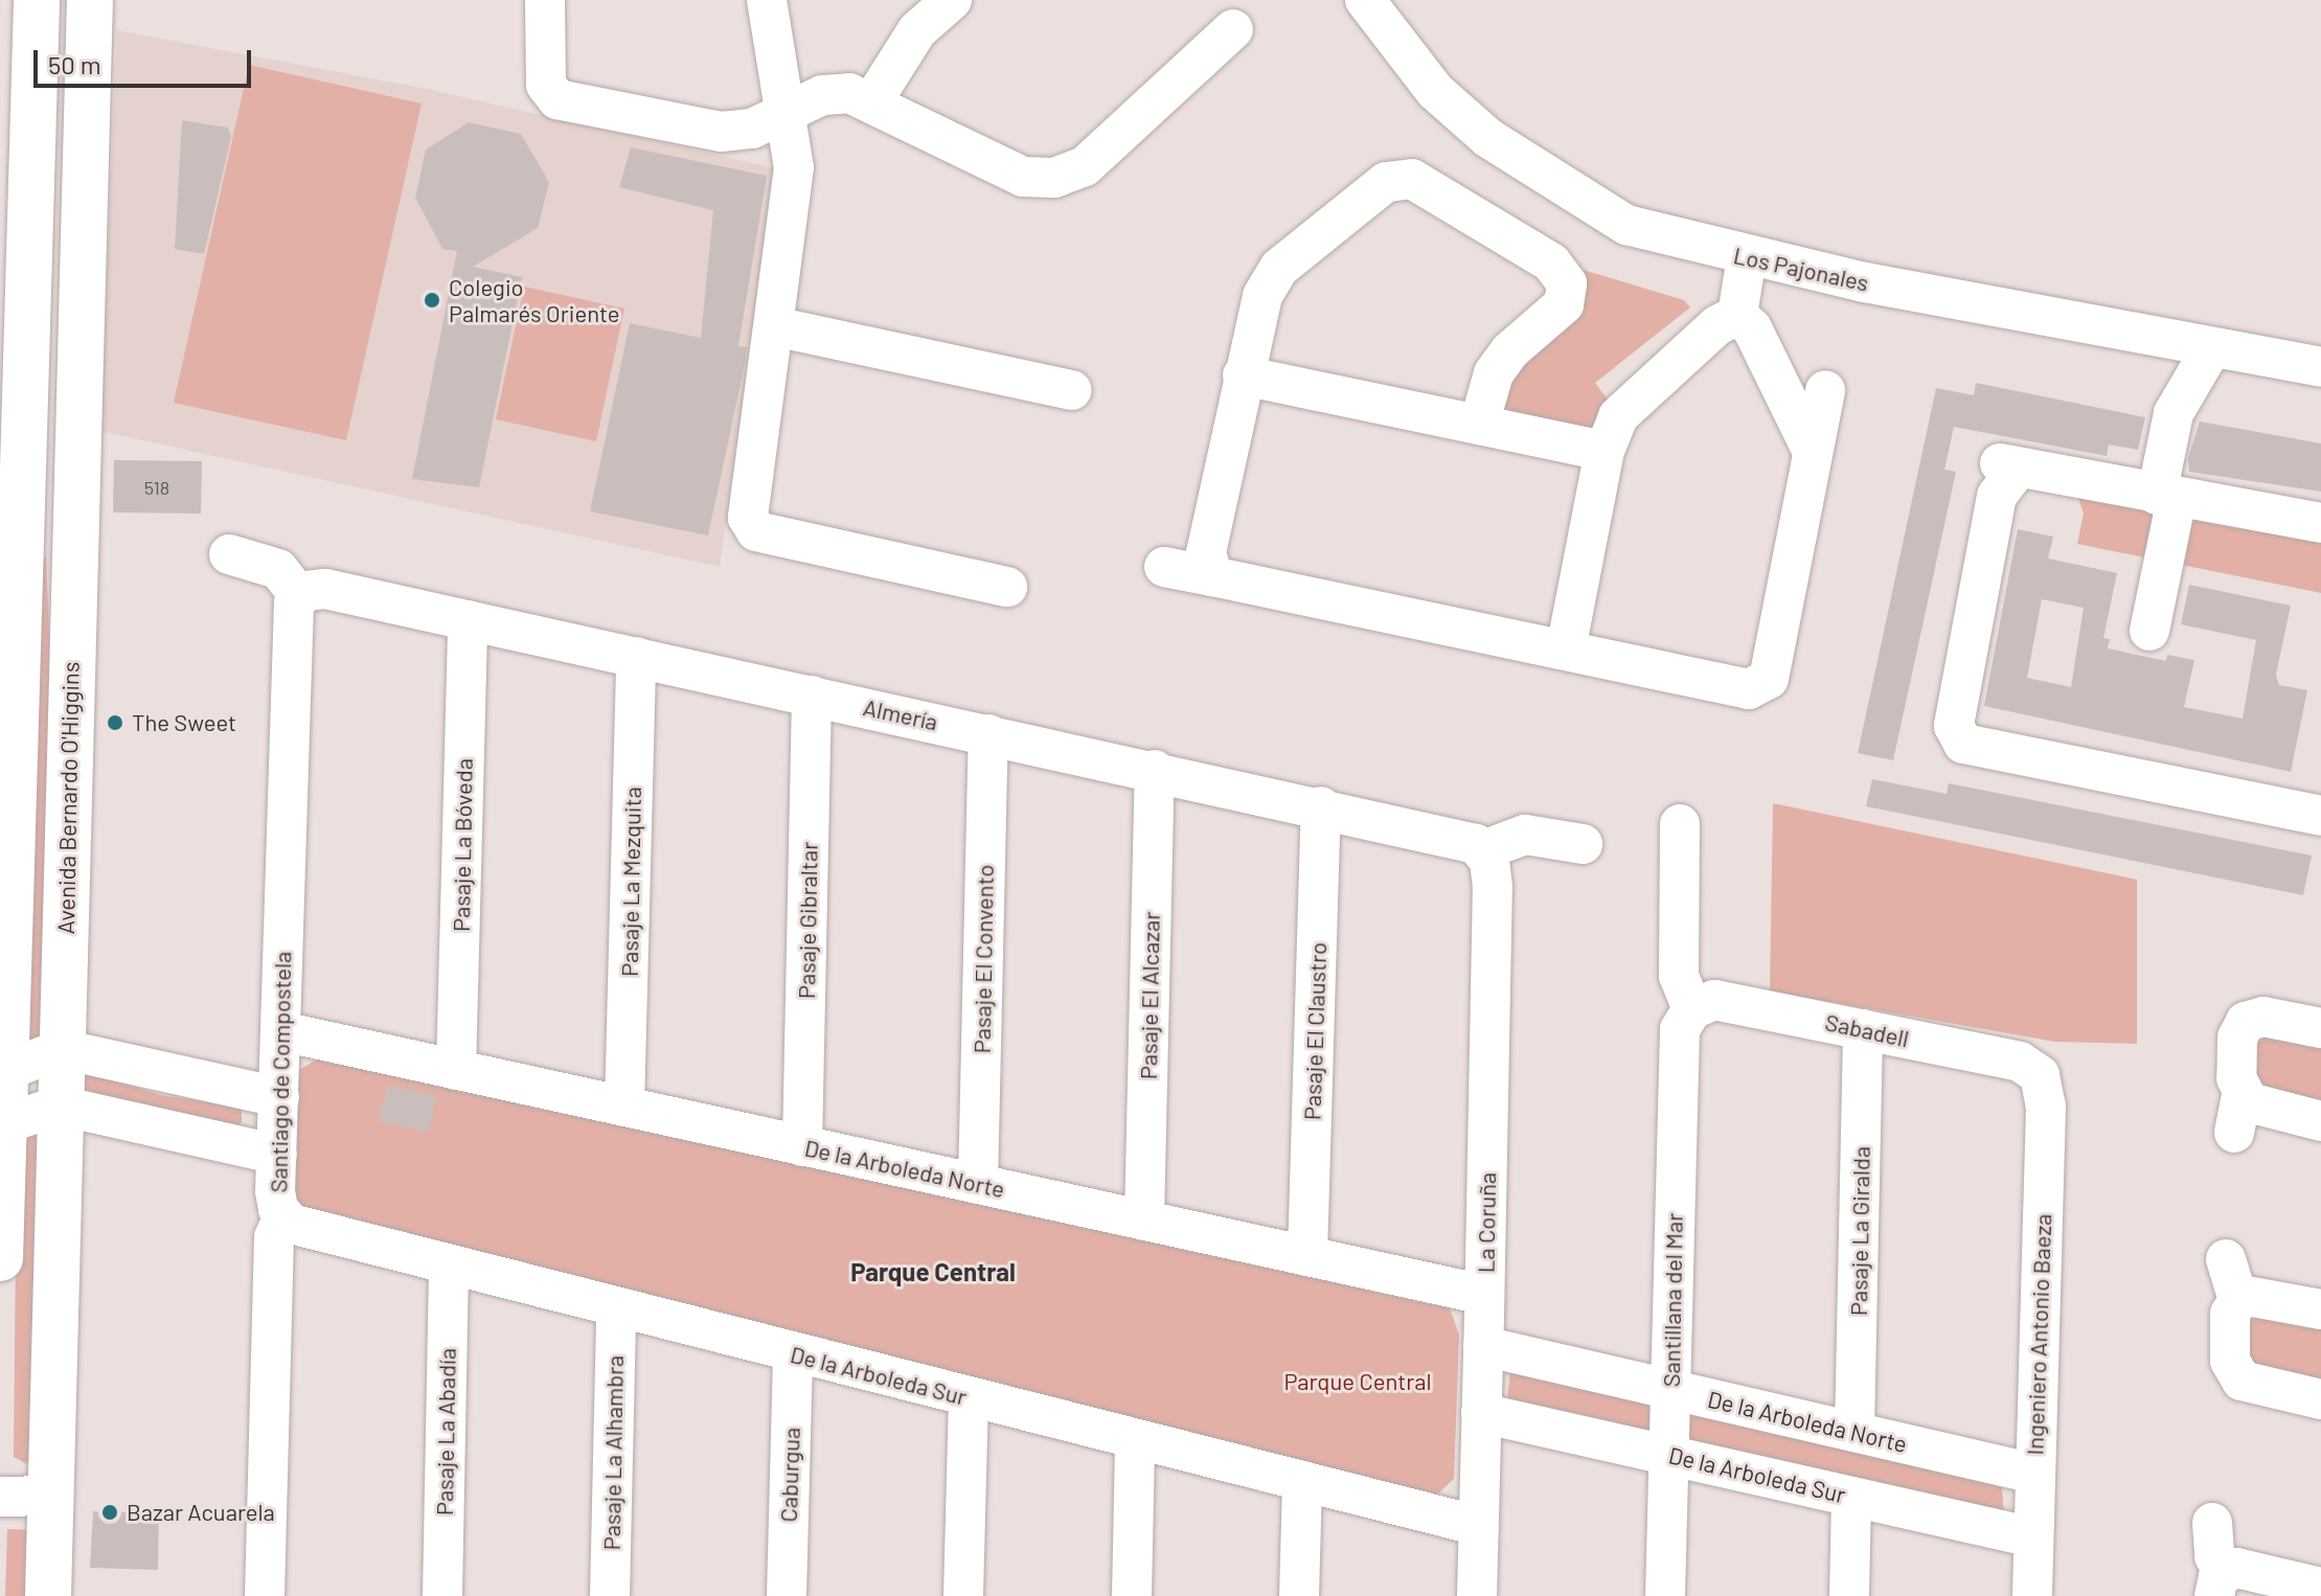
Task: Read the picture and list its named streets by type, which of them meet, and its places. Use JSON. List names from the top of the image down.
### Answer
{
  "streets": {
    "main road": ["Avenida Bernardo O'Higgins"],
    "street": [
      "Los Pajonales",
      "Almería",
      "Pasaje La Bóveda",
      "Pasaje La Mezquita",
      "Pasaje Gibraltar",
      "Pasaje El Convento",
      "Pasaje El Alcazar",
      "Sabadell",
      "Pasaje El Claustro",
      "Santiago de Compostela",
      "De la Arboleda Norte",
      "La Coruña",
      "Pasaje La Giralda",
      "Santillana del Mar",
      "Ingeniero Antonio Baeza",
      "De la Arboleda Sur",
      "Pasaje La Abadía",
      "Pasaje La Alhambra",
      "Caburgua"
    ]
  },
  "crossings": [
    ["Almería", "Pasaje La Bóveda"],
    ["Almería", "Pasaje La Mezquita"],
    ["Almería", "Pasaje Gibraltar"],
    ["Almería", "Pasaje El Convento"],
    ["Almería", "Pasaje El Alcazar"],
    ["Almería", "Pasaje El Claustro"],
    ["Almería", "Santiago de Compostela"],
    ["Almería", "La Coruña"],
    ["Pasaje La Bóveda", "De la Arboleda Norte"],
    ["Pasaje La Mezquita", "De la Arboleda Norte"],
    ["Pasaje Gibraltar", "De la Arboleda Norte"],
    ["Pasaje El Convento", "De la Arboleda Norte"],
    ["Pasaje El Alcazar", "De la Arboleda Norte"],
    ["Sabadell", "Pasaje La Giralda"],
    ["Sabadell", "Santillana del Mar"],
    ["Sabadell", "Ingeniero Antonio Baeza"],
    ["Pasaje El Claustro", "De la Arboleda Norte"],
    ["Santiago de Compostela", "De la Arboleda Norte"],
    ["Santiago de Compostela", "De la Arboleda Sur"],
    ["De la Arboleda Norte", "La Coruña"],
    ["De la Arboleda Norte", "Pasaje La Giralda"],
    ["De la Arboleda Norte", "Santillana del Mar"],
    ["De la Arboleda Norte", "Ingeniero Antonio Baeza"],
    ["La Coruña", "De la Arboleda Sur"],
    ["Santillana del Mar", "De la Arboleda Sur"],
    ["Ingeniero Antonio Baeza", "De la Arboleda Sur"],
    ["De la Arboleda Sur", "Pasaje La Abadía"],
    ["De la Arboleda Sur", "Pasaje La Alhambra"],
    ["De la Arboleda Sur", "Caburgua"]
  ],
  "districts": ["Parque Central"],
  "parks": ["Parque Central"],
  "places": ["Colegio Palmarés Oriente", "The Sweet", "Bazar Acuarela"],
  "house_numbers": ["518"],
  "scale_bar": "50 m"
}
